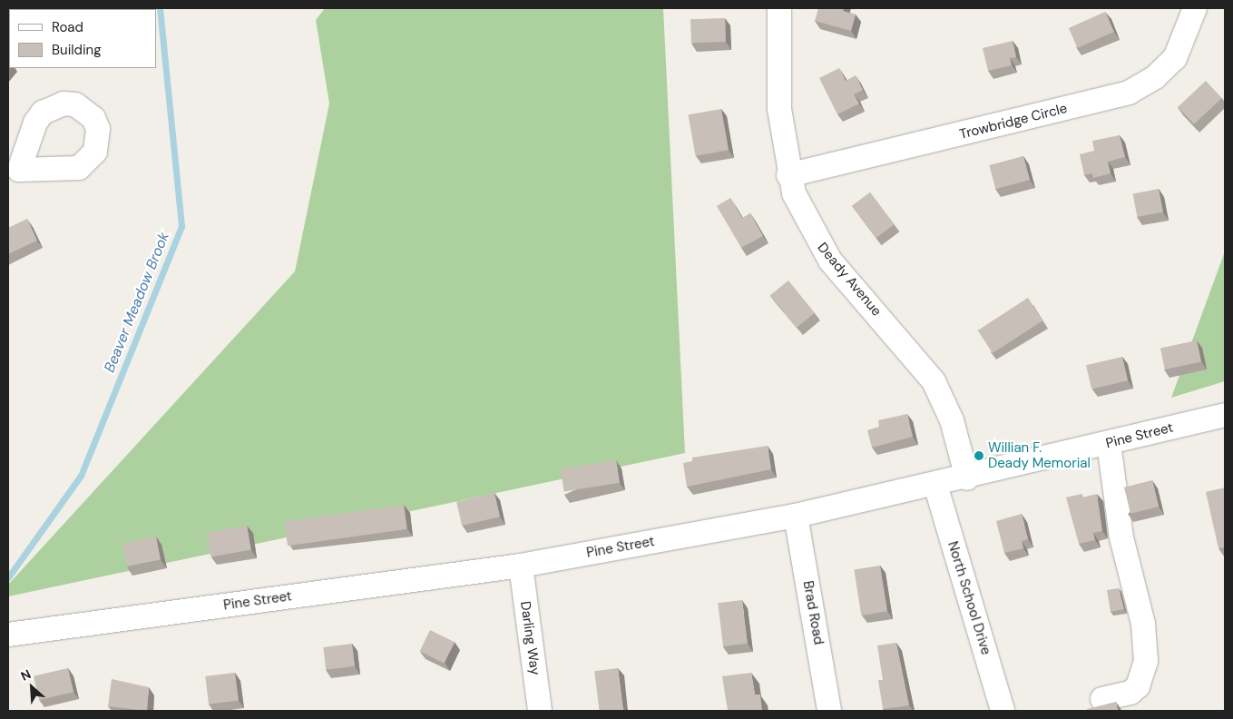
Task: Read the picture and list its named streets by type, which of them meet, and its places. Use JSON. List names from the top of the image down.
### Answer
{
  "streets": {
    "street": [
      "Trowbridge Circle",
      "Deady Avenue",
      "Pine Street",
      "North School Drive",
      "Brad Road",
      "Darling Way"
    ]
  },
  "crossings": [
    ["Trowbridge Circle", "Deady Avenue"],
    ["Deady Avenue", "Pine Street"],
    ["Pine Street", "North School Drive"],
    ["Pine Street", "Brad Road"],
    ["Pine Street", "Darling Way"]
  ],
  "water": ["Beaver Meadow Brook"],
  "places": ["Willian F. Deady Memorial"],
  "legend": ["Road", "Building"],
  "north": "top left"
}
